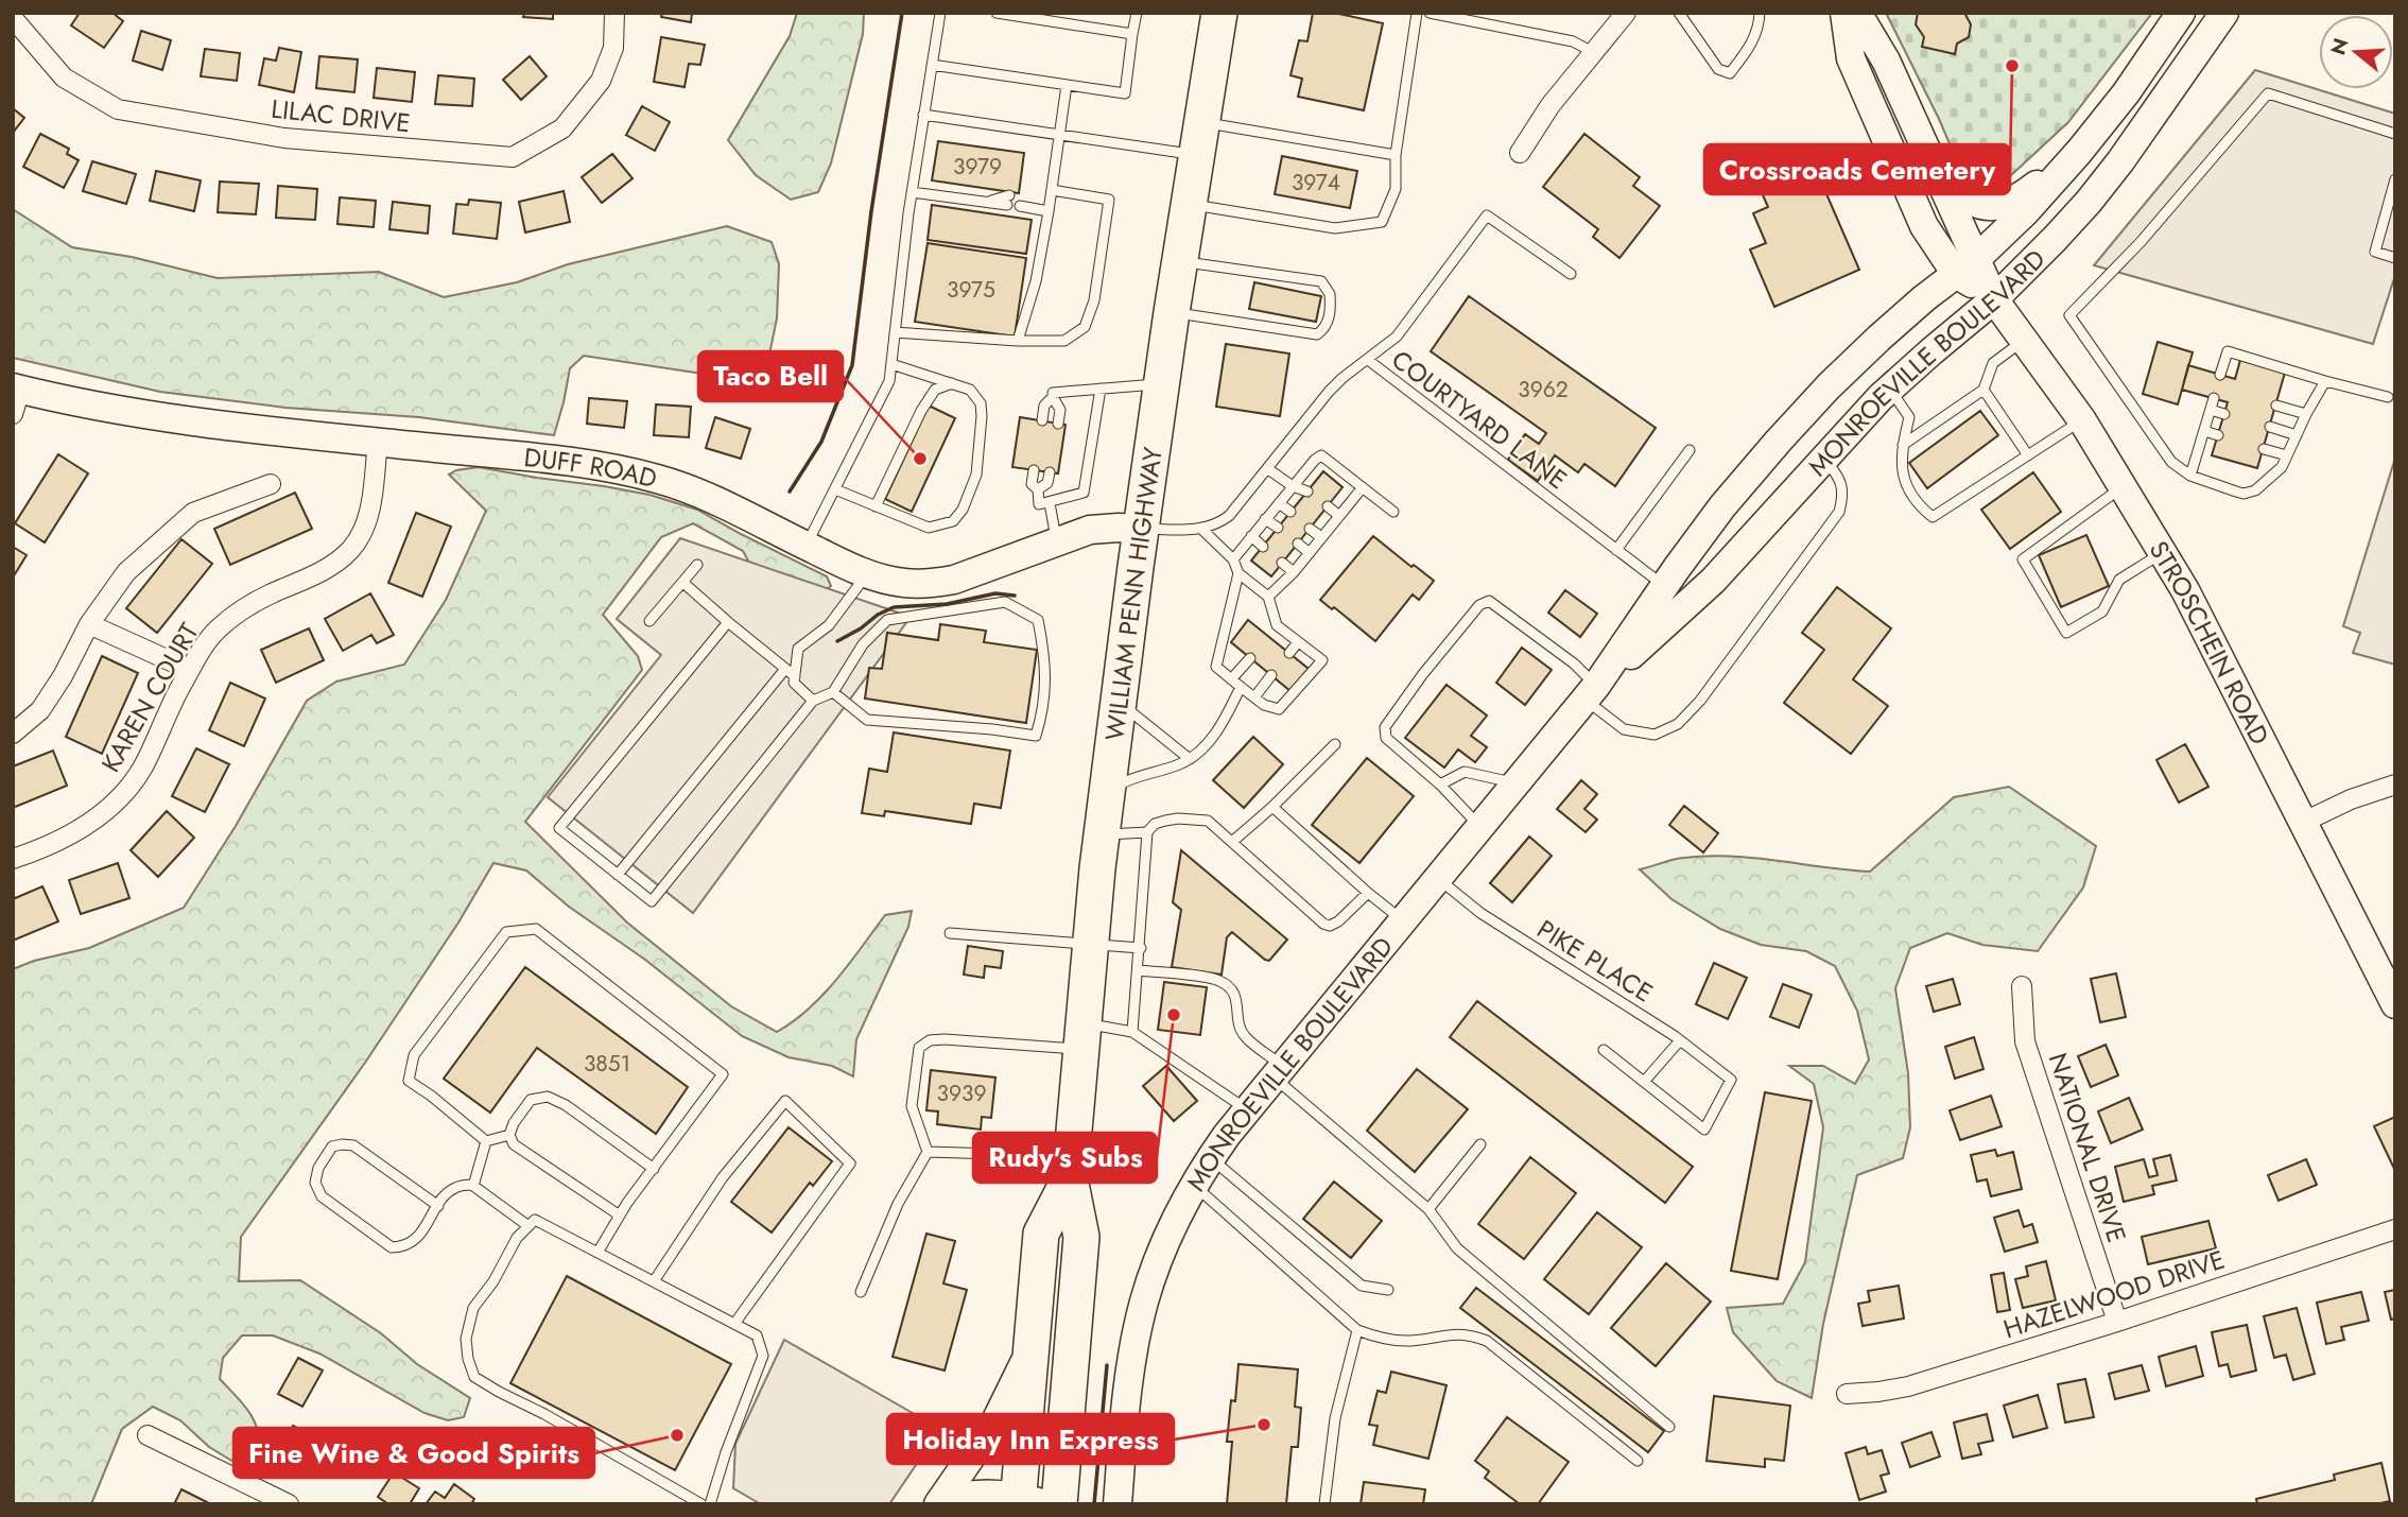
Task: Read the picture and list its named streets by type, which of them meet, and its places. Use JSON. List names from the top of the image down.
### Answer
{
  "streets": {
    "highway": ["WILLIAM PENN HIGHWAY"],
    "main road": ["MONROEVILLE BOULEVARD", "DUFF ROAD", "STROSCHEIN ROAD"],
    "street": [
      "LILAC DRIVE",
      "KAREN COURT",
      "NATIONAL DRIVE",
      "HAZELWOOD DRIVE"
    ],
    "lane": ["COURTYARD LANE", "PIKE PLACE"]
  },
  "crossings": [
    ["MONROEVILLE BOULEVARD", "COURTYARD LANE"],
    ["MONROEVILLE BOULEVARD", "STROSCHEIN ROAD"],
    ["MONROEVILLE BOULEVARD", "PIKE PLACE"],
    ["COURTYARD LANE", "DUFF ROAD"],
    ["COURTYARD LANE", "WILLIAM PENN HIGHWAY"],
    ["DUFF ROAD", "WILLIAM PENN HIGHWAY"],
    ["DUFF ROAD", "KAREN COURT"],
    ["NATIONAL DRIVE", "HAZELWOOD DRIVE"]
  ],
  "places": [
    "Crossroads Cemetery",
    "Taco Bell",
    "Rudy's Subs",
    "Holiday Inn Express",
    "Fine Wine & Good Spirits"
  ],
  "house_numbers": [
    "3979",
    "3974",
    "3975",
    "3962",
    "3851",
    "3939"
  ],
  "north": "left"
}
